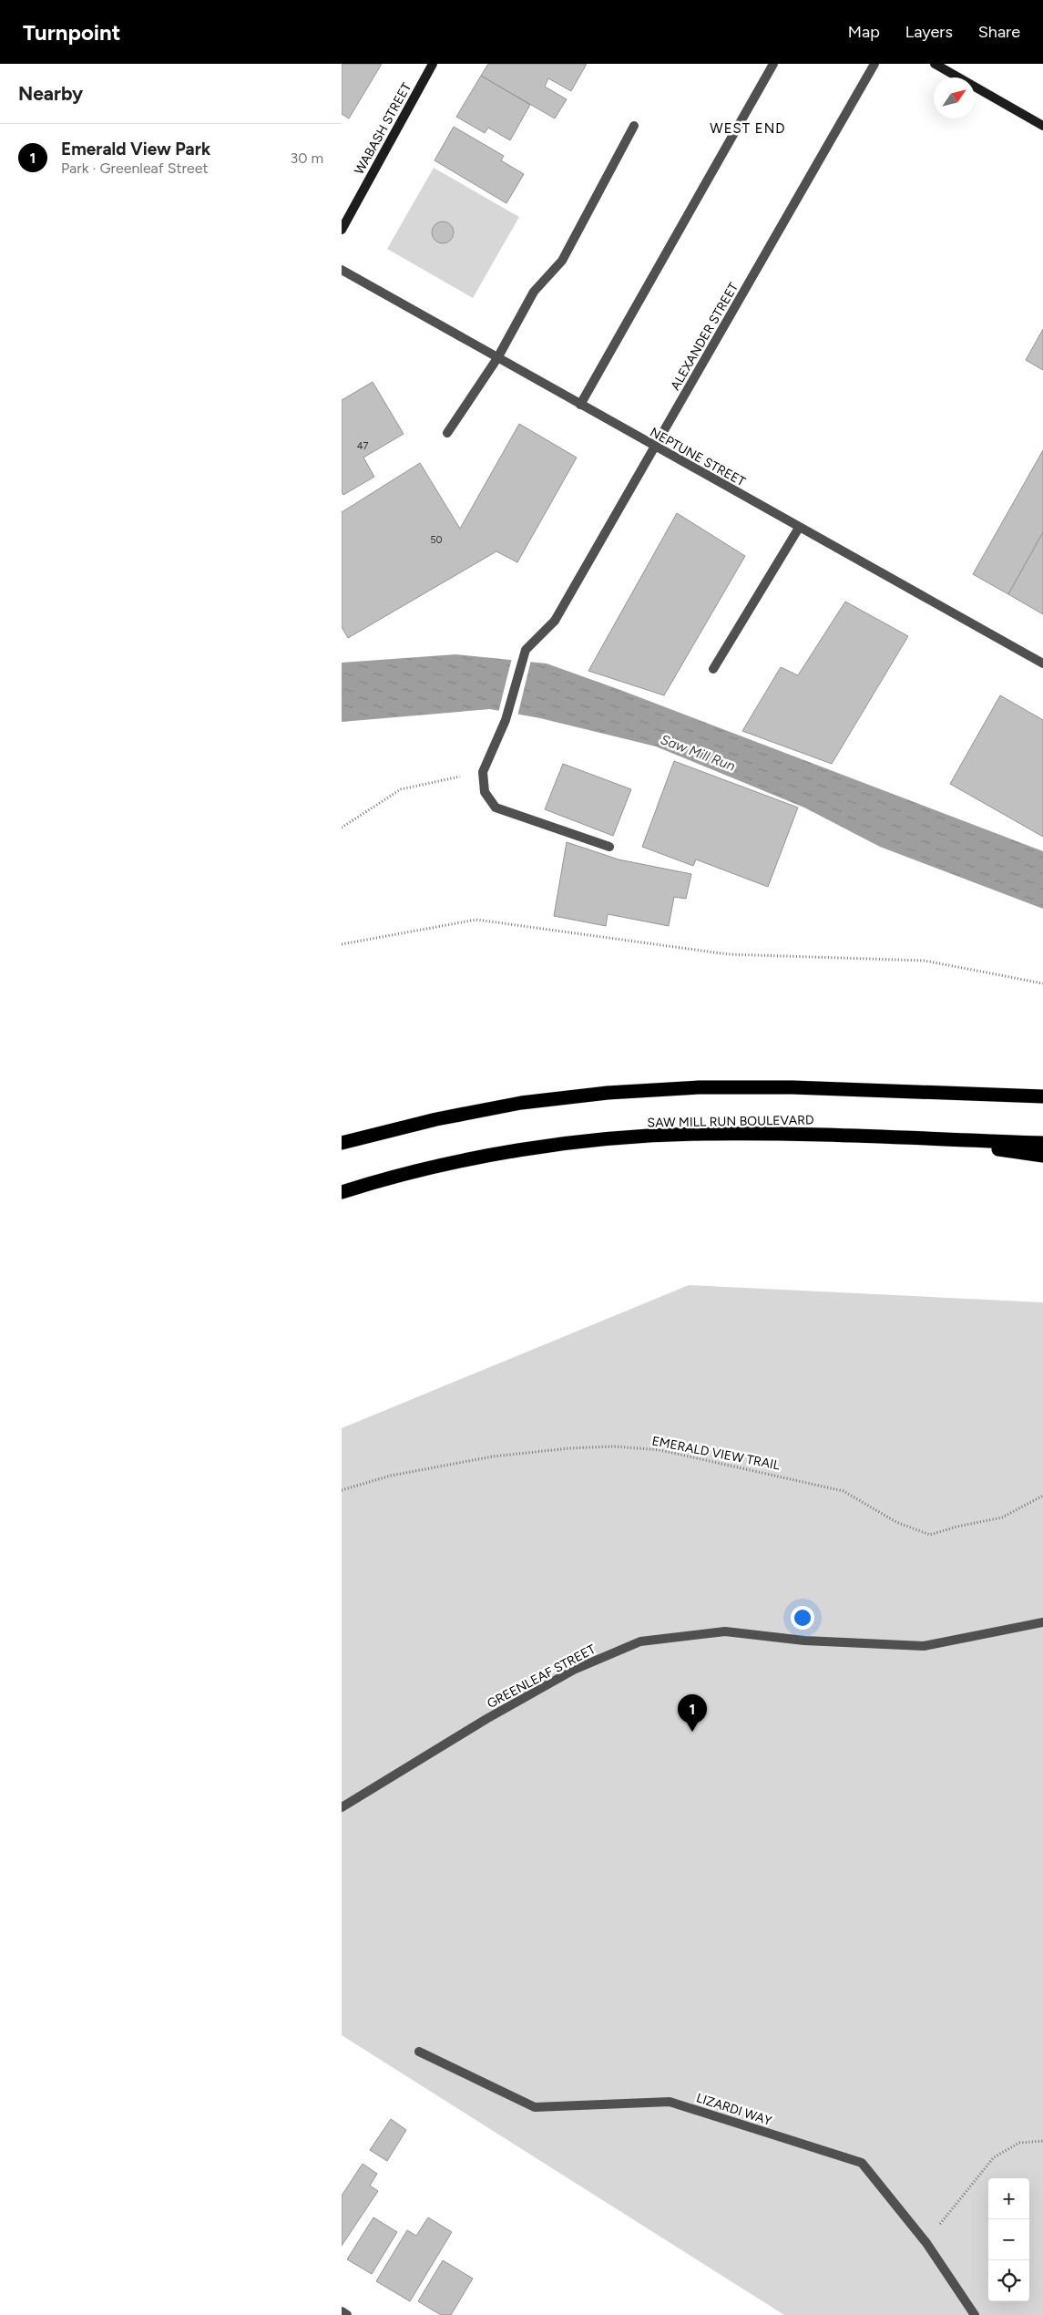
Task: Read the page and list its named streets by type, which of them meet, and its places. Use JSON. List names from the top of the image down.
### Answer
{
  "streets": {
    "highway": ["SAW MILL RUN BOULEVARD"],
    "main road": ["WABASH STREET"],
    "street": [
      "ALEXANDER STREET",
      "NEPTUNE STREET",
      "GREENLEAF STREET",
      "LIZARDI WAY"
    ],
    "path": ["EMERALD VIEW TRAIL"]
  },
  "crossings": [
    ["ALEXANDER STREET", "NEPTUNE STREET"]
  ],
  "districts": ["WEST END"],
  "water": ["Saw Mill Run"],
  "house_numbers": ["47", "50"],
  "north": "top right",
  "page": {
    "header": "Turnpoint",
    "nav": ["Map", "Layers", "Share"],
    "heading": "Nearby",
    "list": [
      {
        "mark": "1",
        "name": "Emerald View Park",
        "note": "Park · Greenleaf Street",
        "value": "30 m"
      }
    ],
    "pins": "1",
    "map_buttons": ["+", "−"]
  }
}
